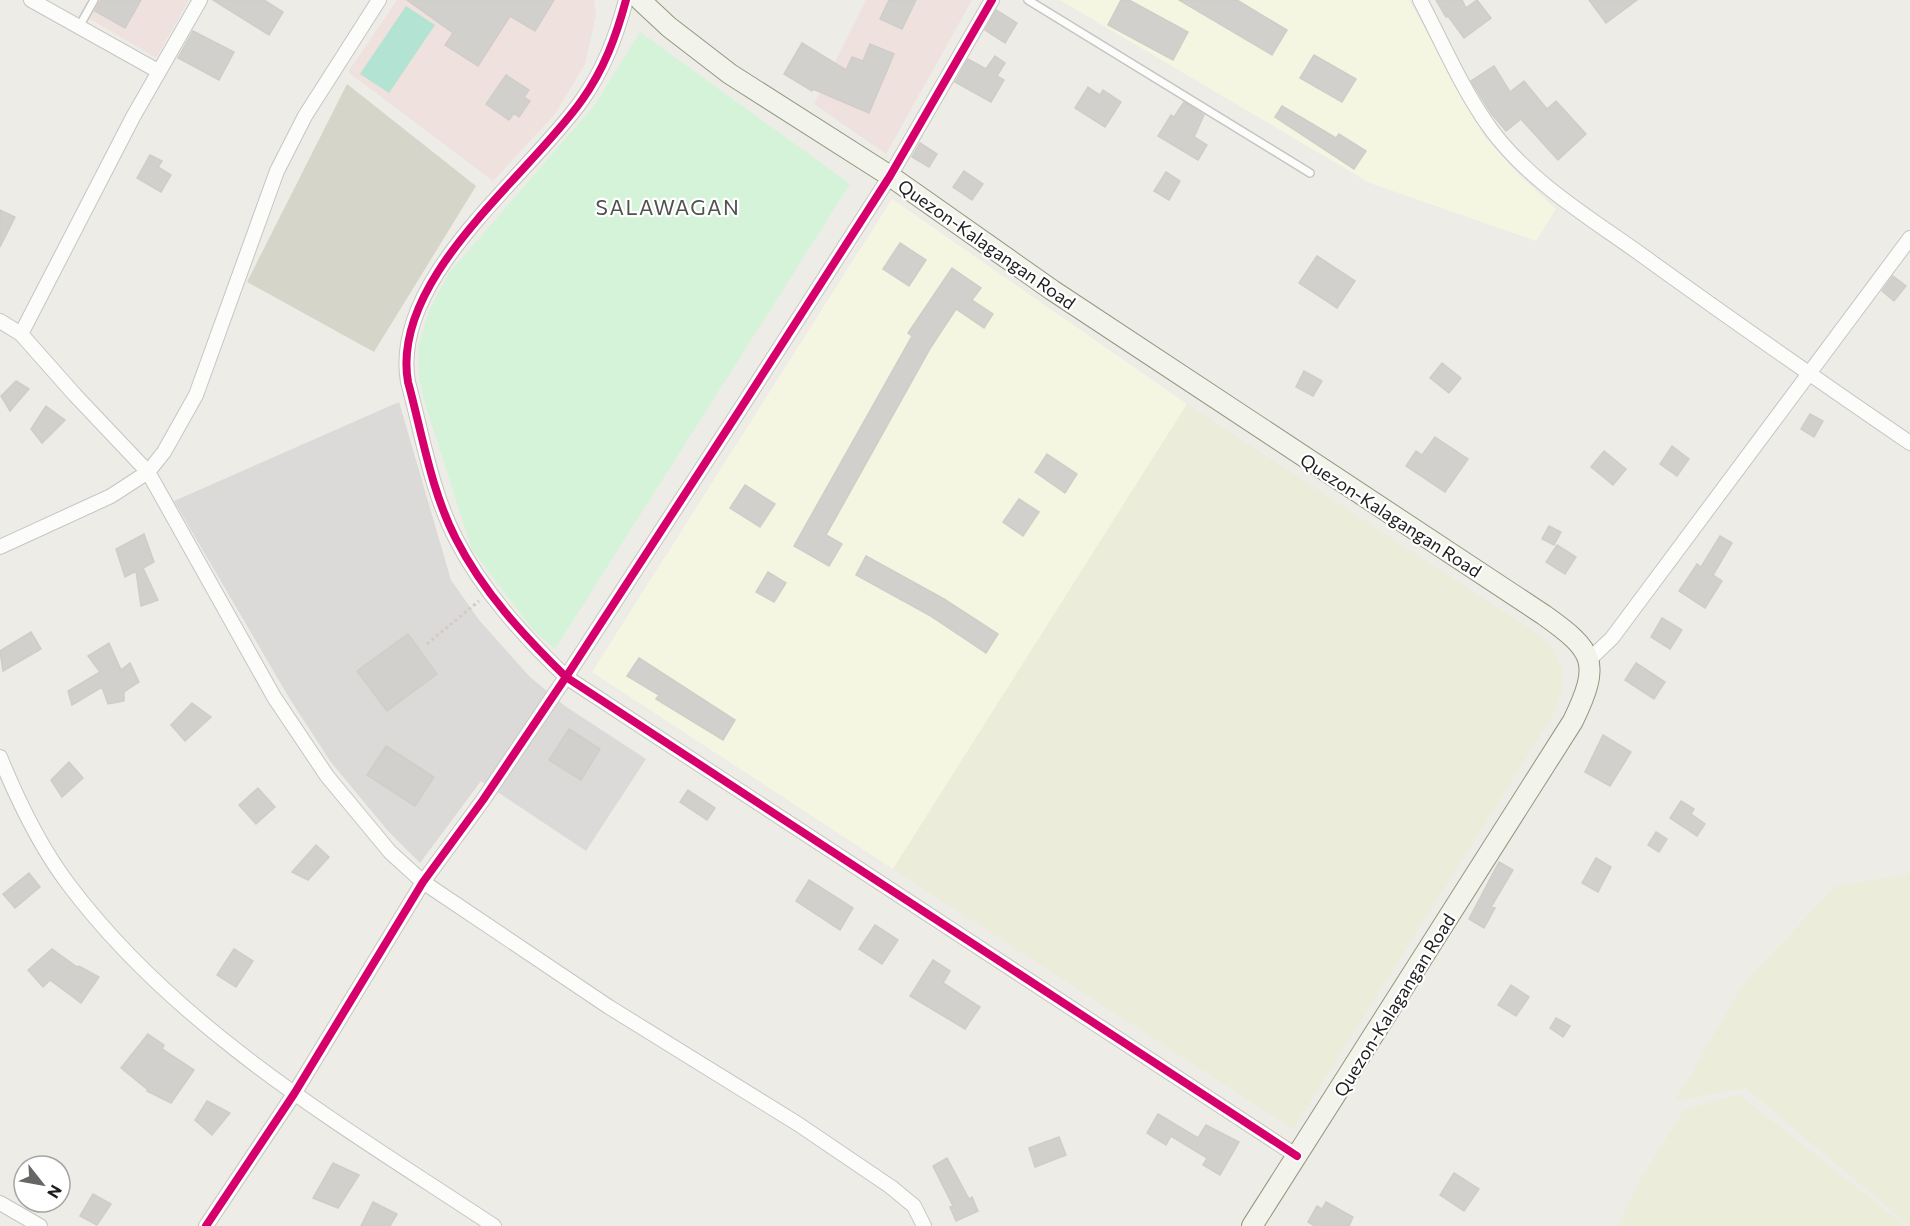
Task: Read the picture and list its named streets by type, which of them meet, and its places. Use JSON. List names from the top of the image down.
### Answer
{
  "streets": {
    "main road": ["Quezon-Kalagangan Road"]
  },
  "districts": ["SALAWAGAN"],
  "north": "bottom right"
}
